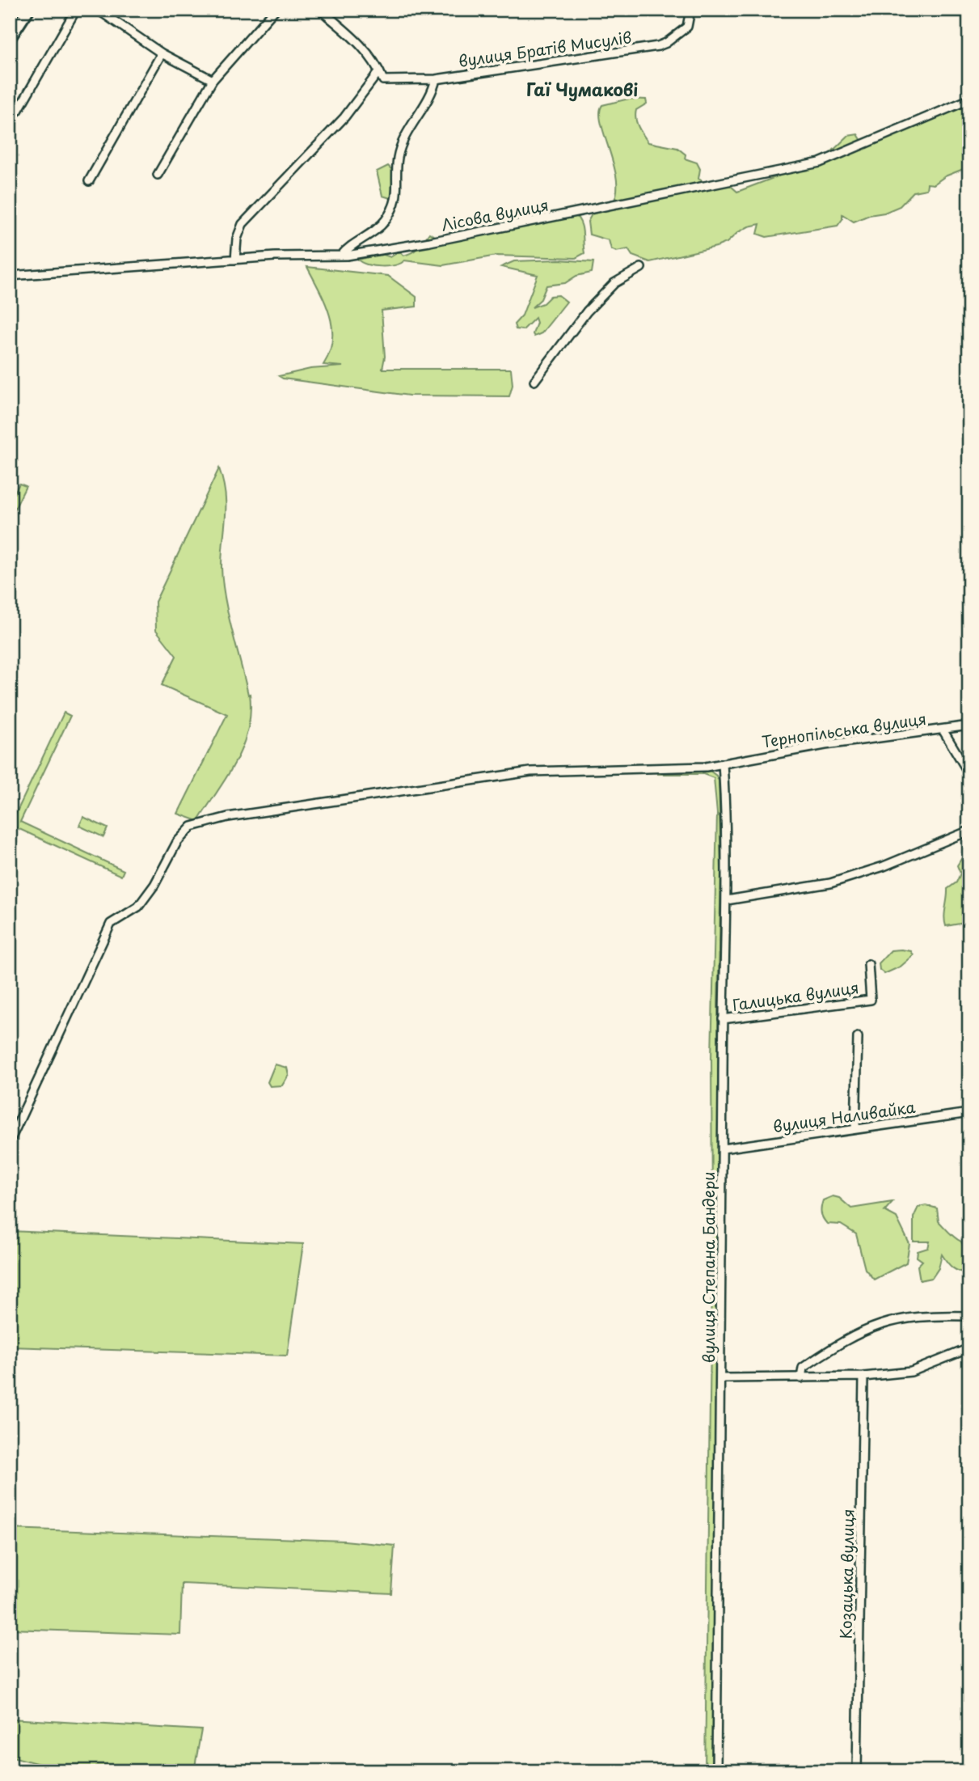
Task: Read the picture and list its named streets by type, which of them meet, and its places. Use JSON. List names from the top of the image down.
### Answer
{
  "streets": {
    "street": [
      "вулиця Братів Мисулів",
      "Лісова вулиця",
      "Тернопільська вулиця",
      "Галицька вулиця",
      "вулиця Наливайка",
      "вулиця Степана Бандери",
      "Козацька вулиця"
    ]
  },
  "crossings": [
    ["Тернопільська вулиця", "вулиця Степана Бандери"],
    ["Галицька вулиця", "вулиця Степана Бандери"],
    ["вулиця Наливайка", "вулиця Степана Бандери"]
  ],
  "districts": ["Гаї Чумакові"]
}
